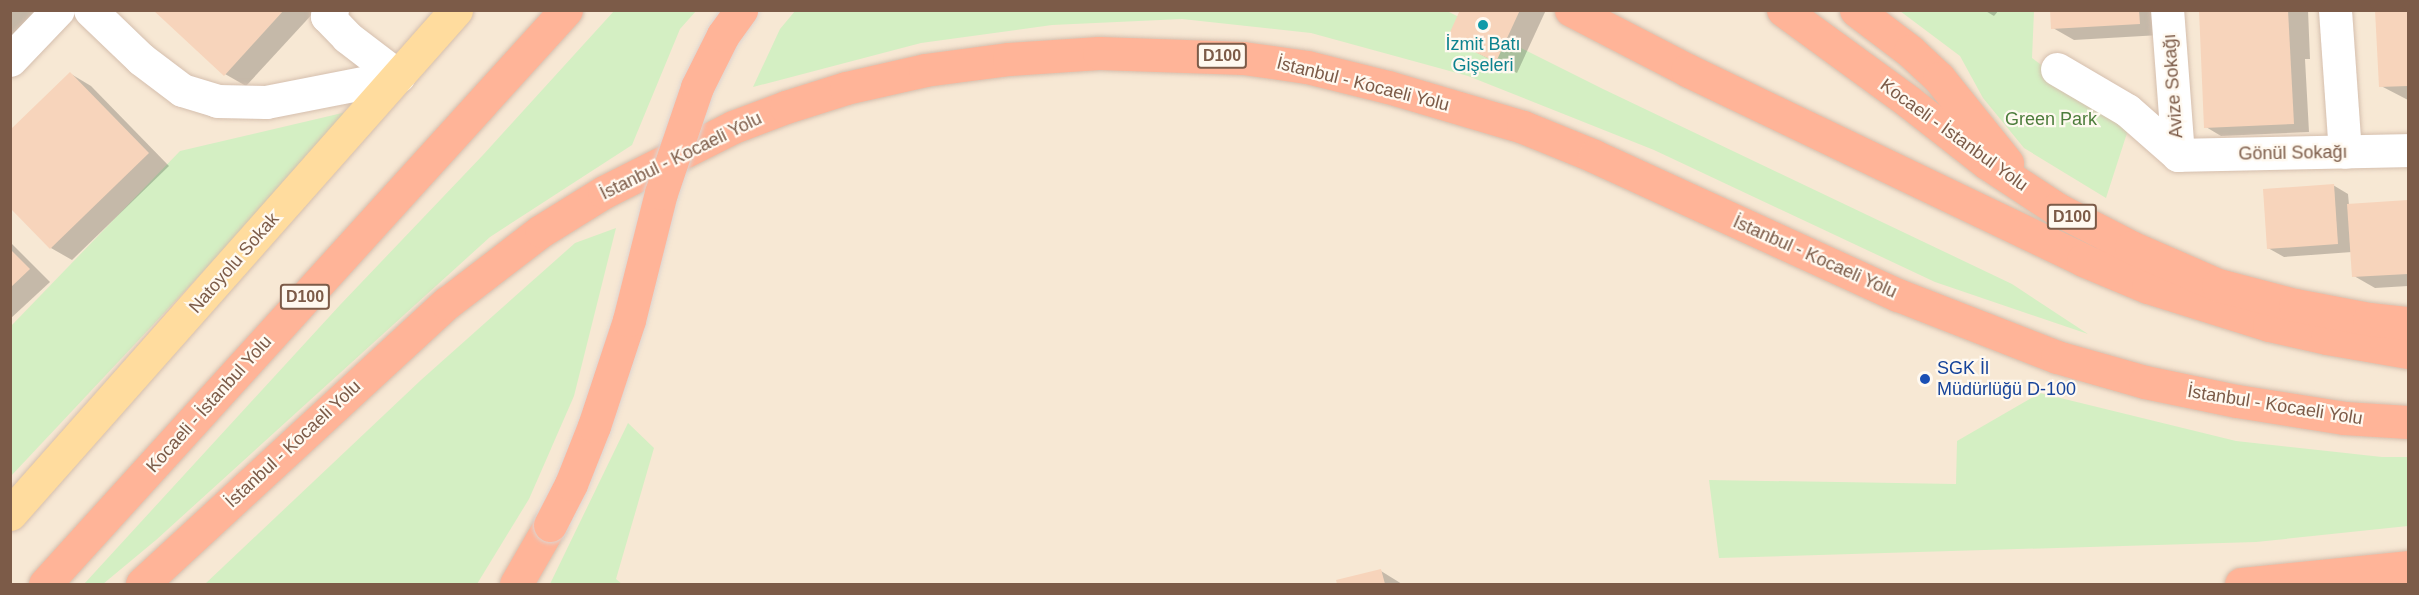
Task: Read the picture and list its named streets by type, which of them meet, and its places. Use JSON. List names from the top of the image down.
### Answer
{
  "streets": {
    "highway": ["D100", "İstanbul - Kocaeli Yolu", "Kocaeli - İstanbul Yolu"],
    "main road": ["Natoyolu Sokak"],
    "street": ["Avize Sokağı", "Gönül Sokağı"]
  },
  "crossings": [
    ["Avize Sokağı", "Gönül Sokağı"]
  ],
  "parks": ["Green Park"],
  "places": ["İzmit Batı Gişeleri", "SGK İl Müdürlüğü D-100"]
}
